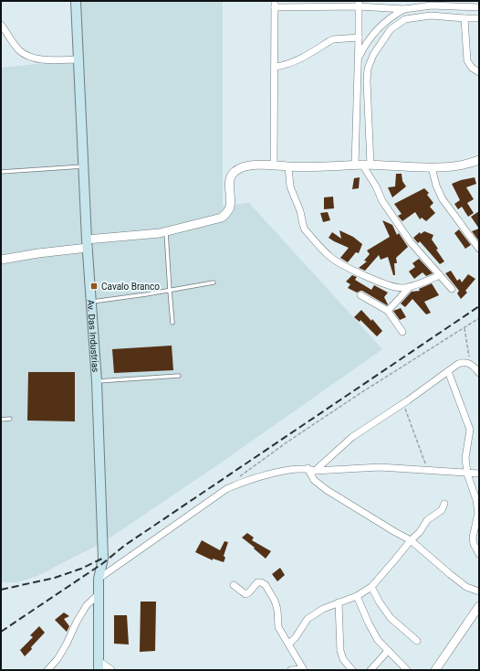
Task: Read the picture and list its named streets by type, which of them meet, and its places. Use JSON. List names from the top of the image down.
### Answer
{
  "streets": {
    "main road": ["Av. Das Industrias"]
  },
  "places": {
    "transit": ["Cavalo Branco"]
  }
}
